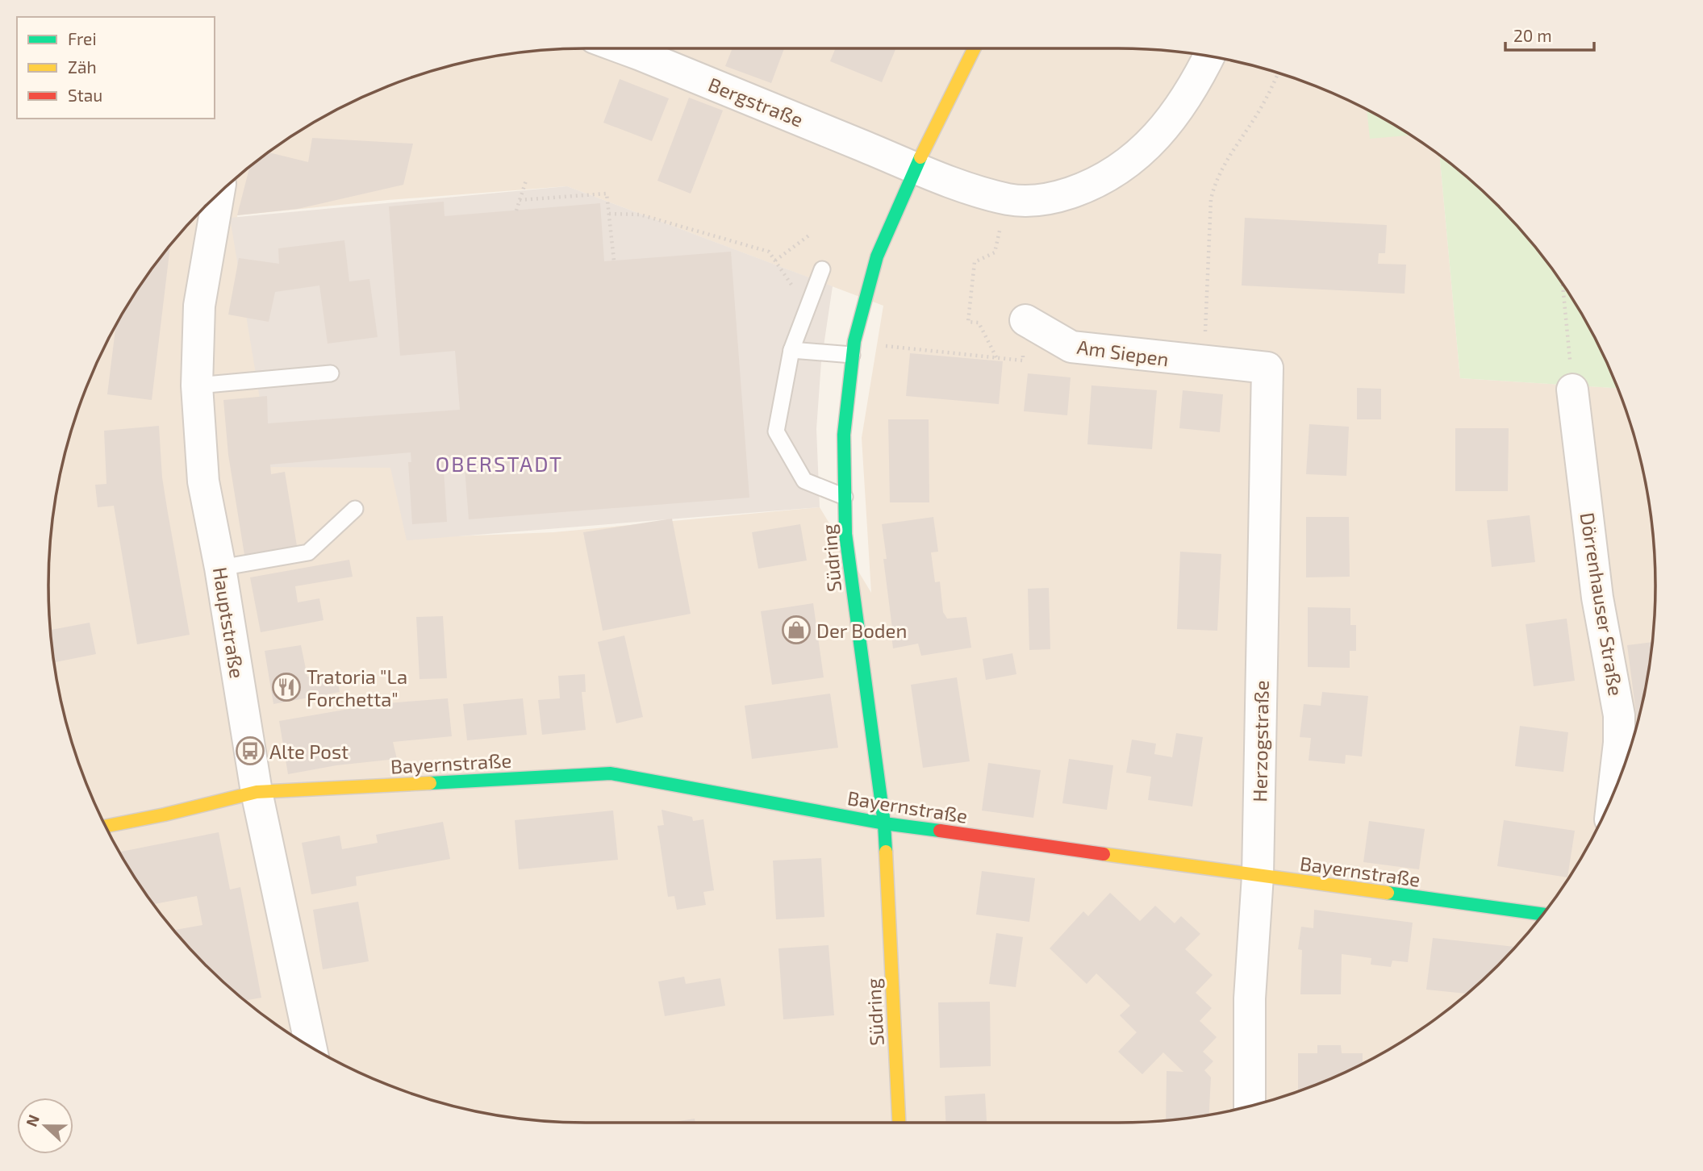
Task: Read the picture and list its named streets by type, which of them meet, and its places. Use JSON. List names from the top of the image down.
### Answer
{
  "streets": {
    "street": [
      "Bergstraße",
      "Am Siepen",
      "Südring",
      "Dörrenhauser Straße",
      "Hauptstraße",
      "Herzogstraße",
      "Bayernstraße"
    ]
  },
  "crossings": [
    ["Bergstraße", "Südring"],
    ["Am Siepen", "Herzogstraße"],
    ["Südring", "Bayernstraße"],
    ["Hauptstraße", "Bayernstraße"],
    ["Herzogstraße", "Bayernstraße"]
  ],
  "districts": ["OBERSTADT"],
  "places": {
    "shop": ["Der Boden"],
    "restaurant": ["Tratoria \"La Forchetta\""],
    "bus stop": ["Alte Post"]
  },
  "legend": ["Frei", "Zäh", "Stau"],
  "scale_bar": "20 m",
  "north": "left"
}
